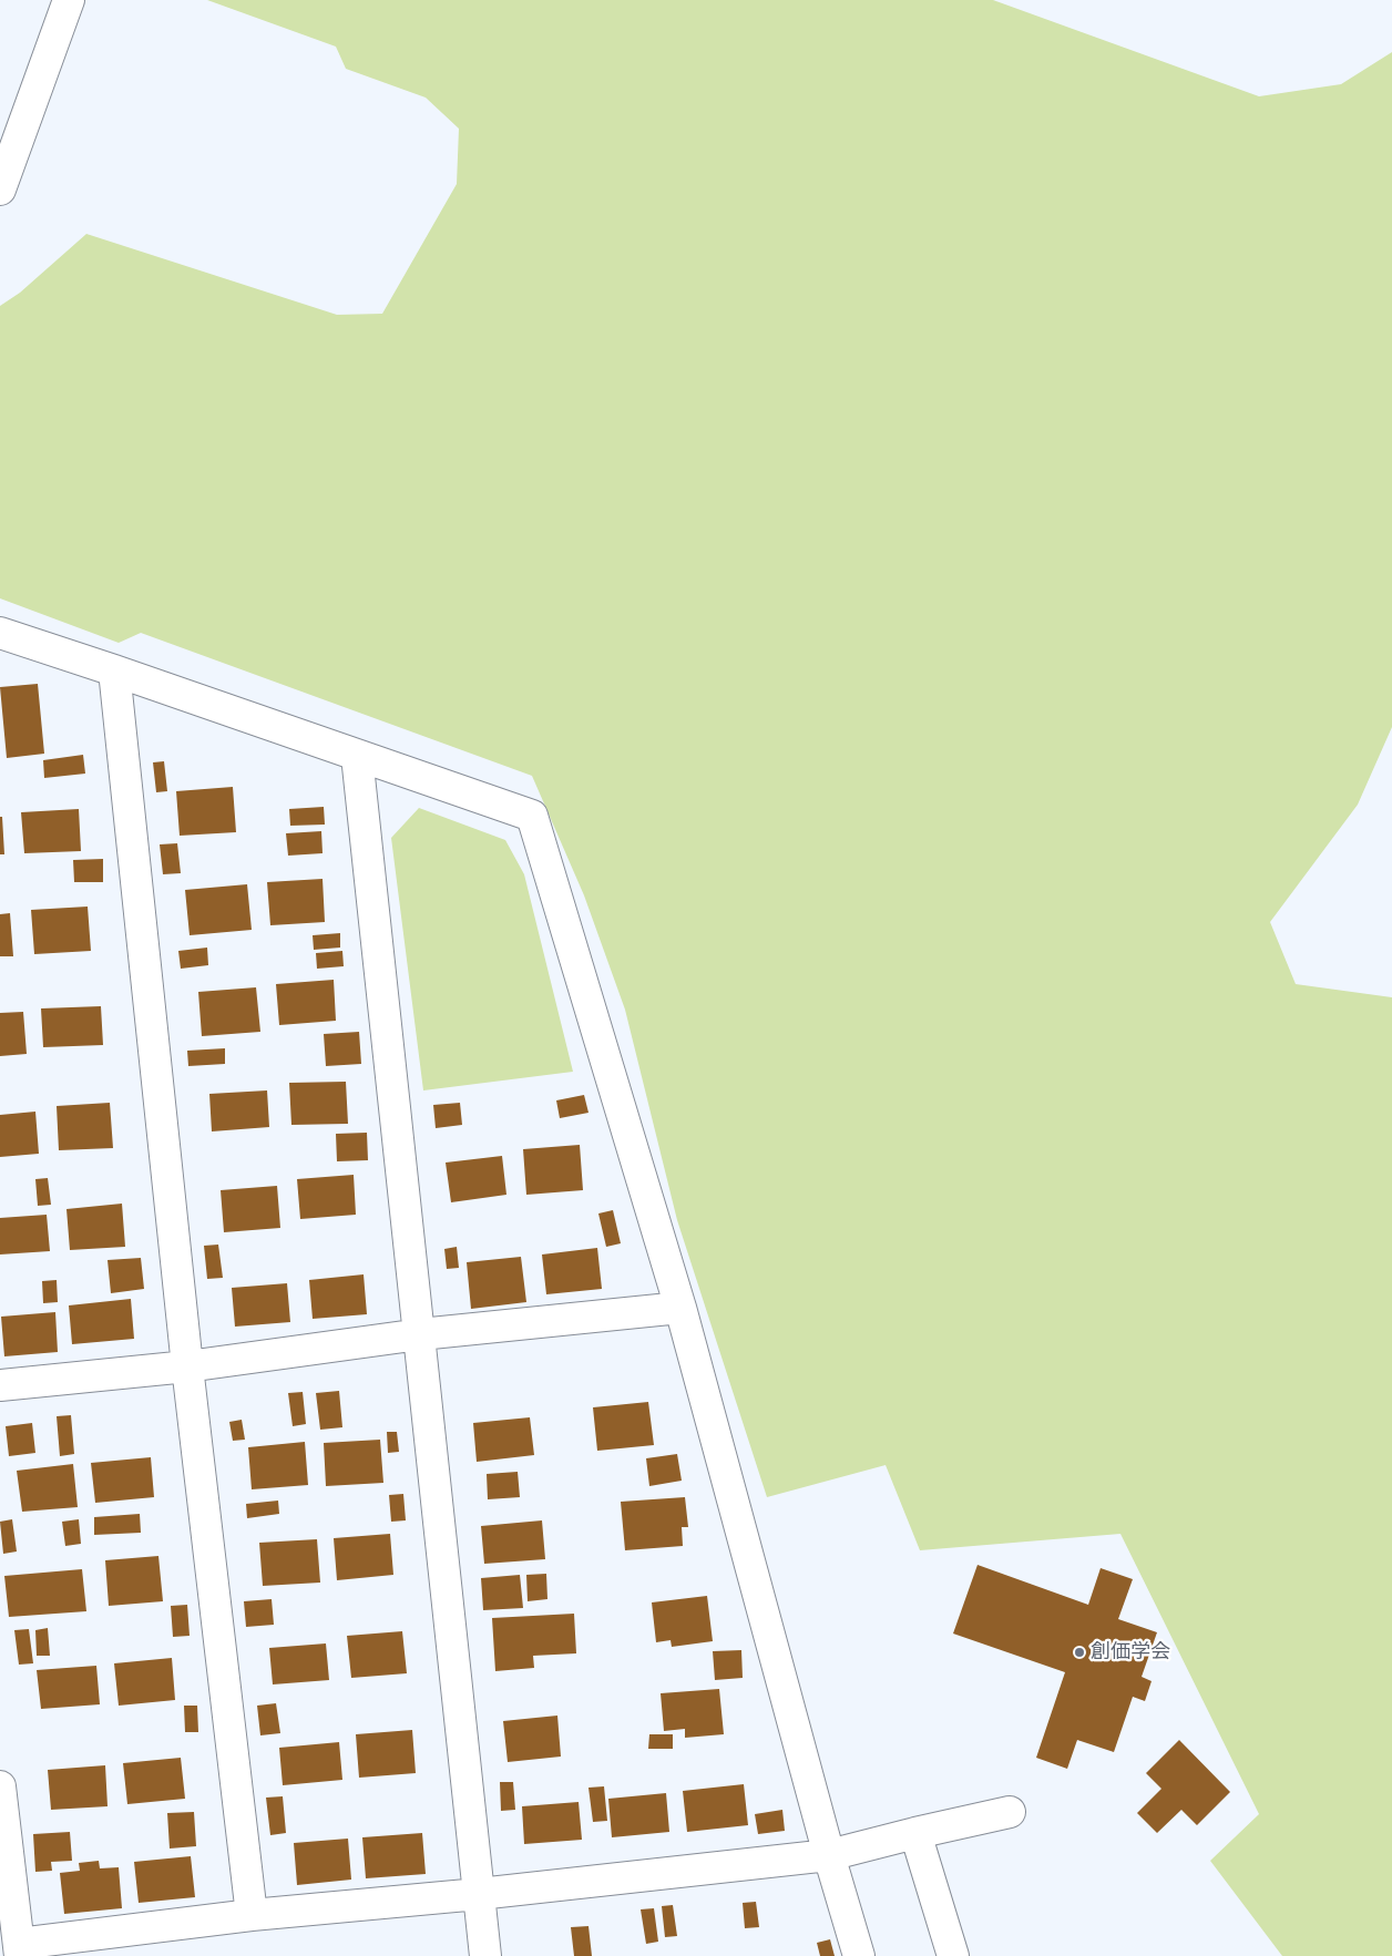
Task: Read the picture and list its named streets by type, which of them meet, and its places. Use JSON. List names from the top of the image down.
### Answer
{
  "places": ["創価学会"]
}
